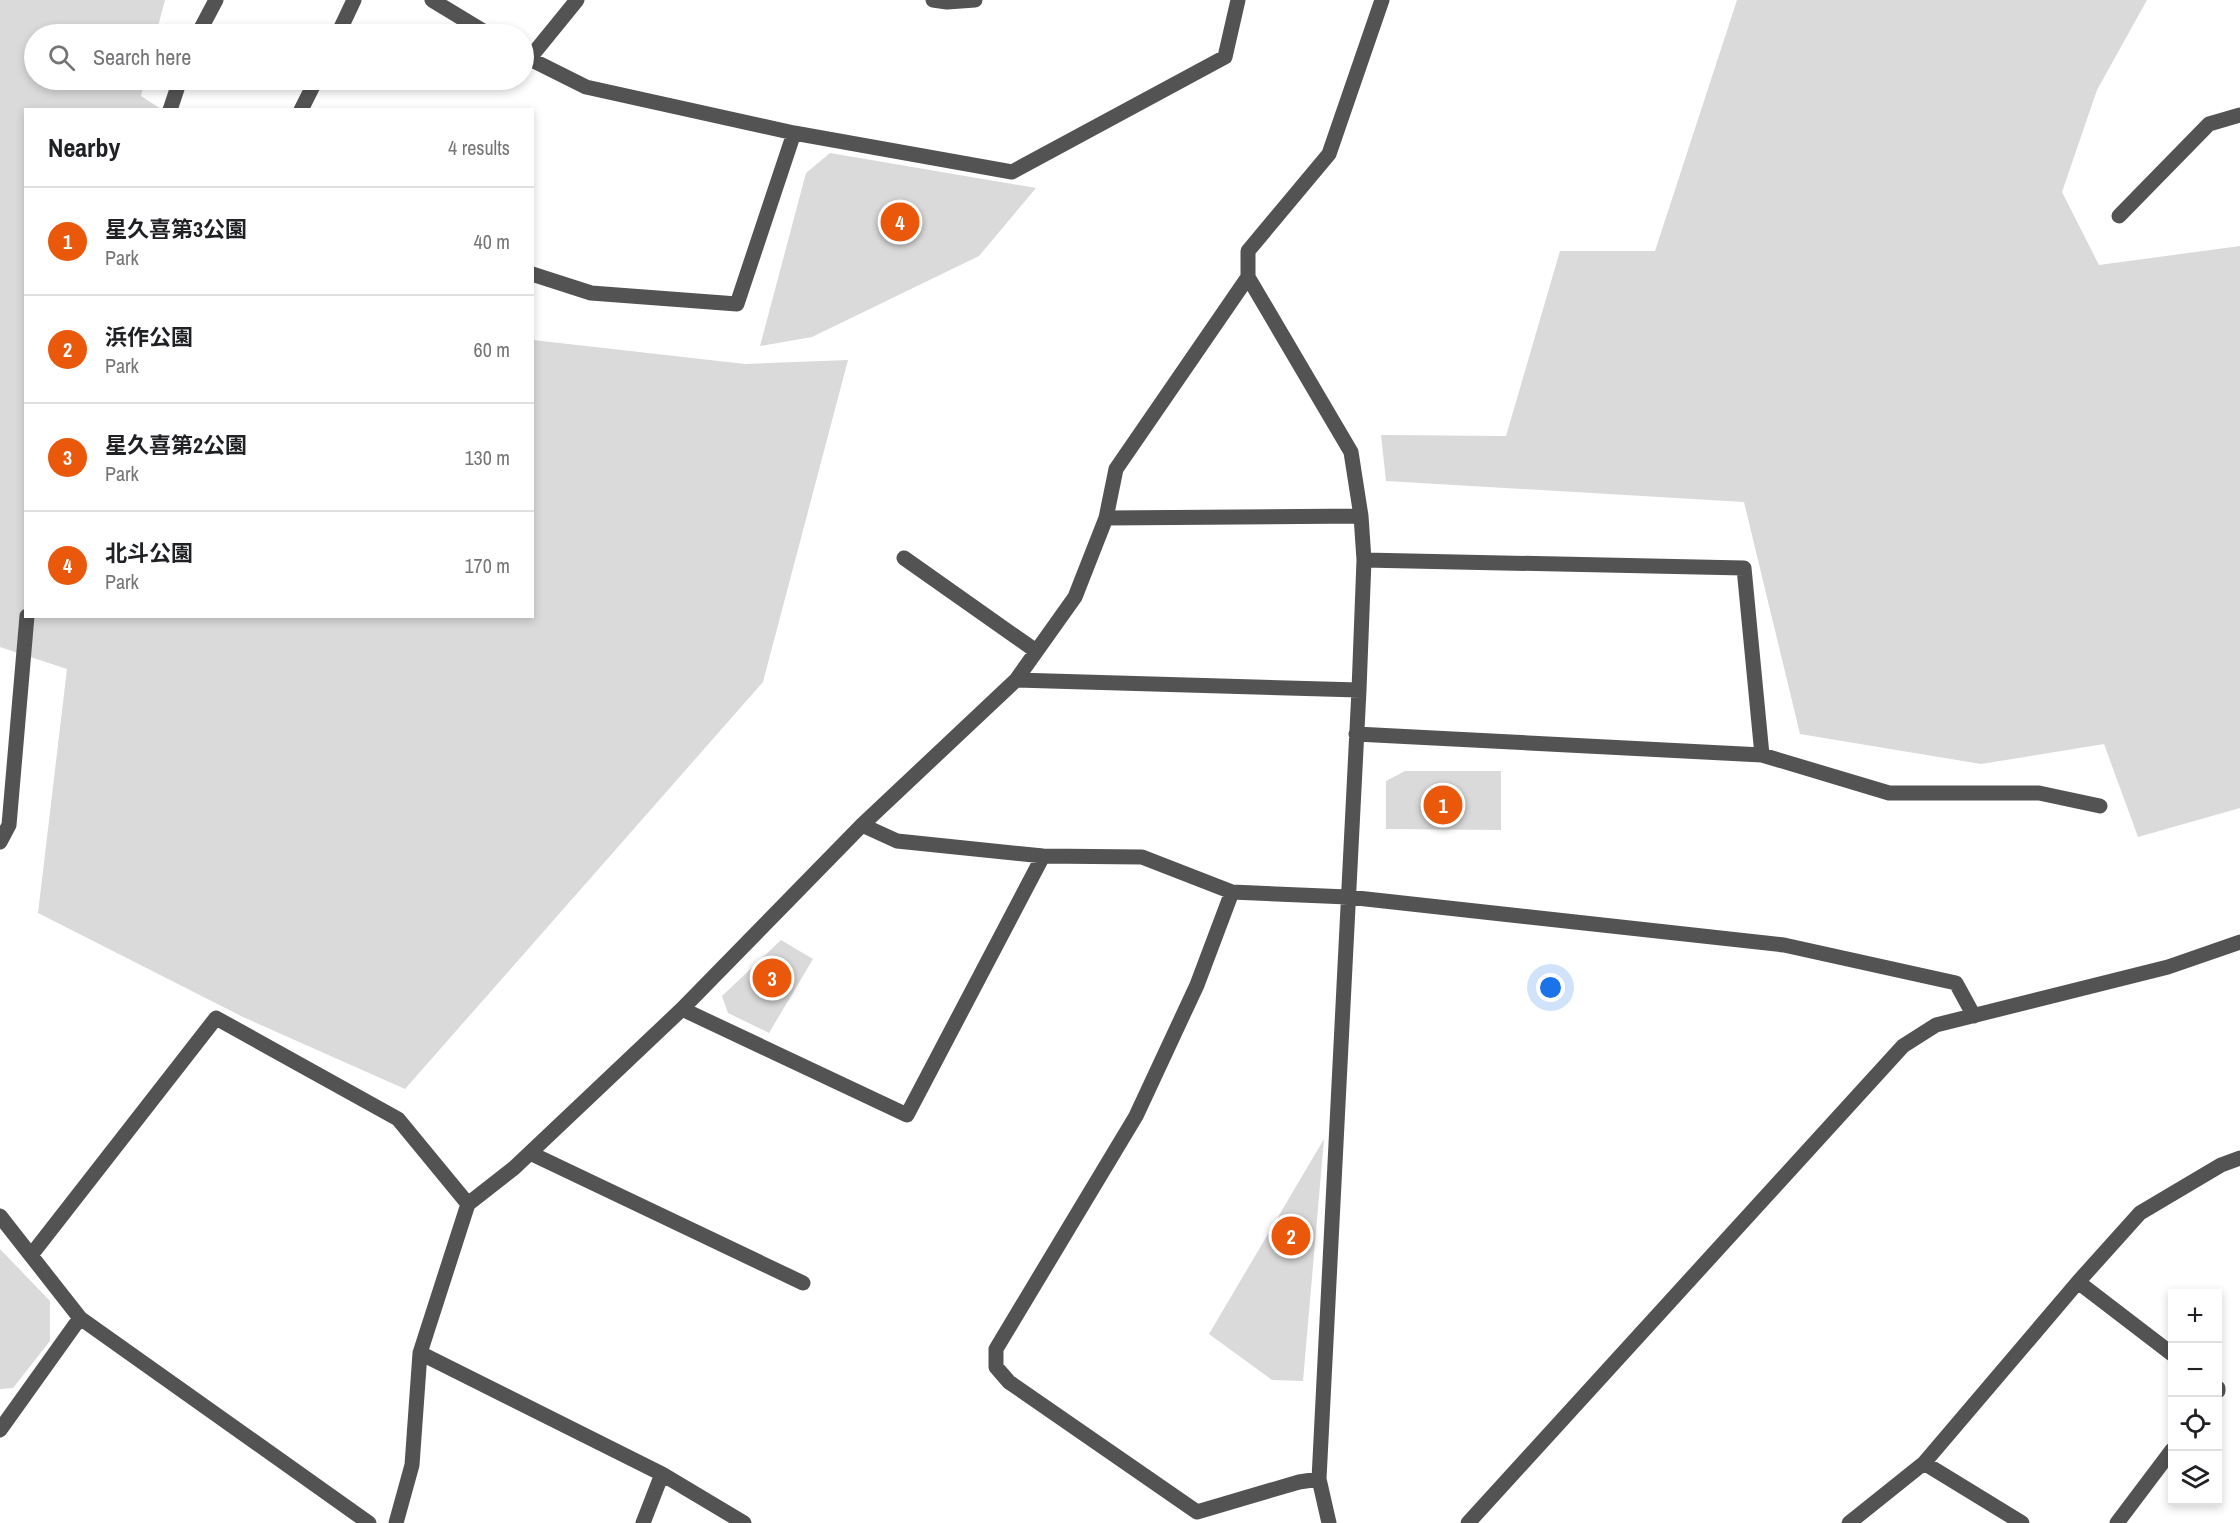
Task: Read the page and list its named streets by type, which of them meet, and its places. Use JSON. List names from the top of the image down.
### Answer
{
  "page": {
    "search": "Search here",
    "heading": ["Nearby", "4 results"],
    "list": [
      {
        "mark": "1",
        "name": "星久喜第3公園",
        "note": "Park",
        "value": "40 m"
      },
      {
        "mark": "2",
        "name": "浜作公園",
        "note": "Park",
        "value": "60 m"
      },
      {
        "mark": "3",
        "name": "星久喜第2公園",
        "note": "Park",
        "value": "130 m"
      },
      {
        "mark": "4",
        "name": "北斗公園",
        "note": "Park",
        "value": "170 m"
      }
    ],
    "pins": [
      "4",
      "1",
      "3",
      "2"
    ],
    "map_buttons": ["+", "−"]
  }
}
